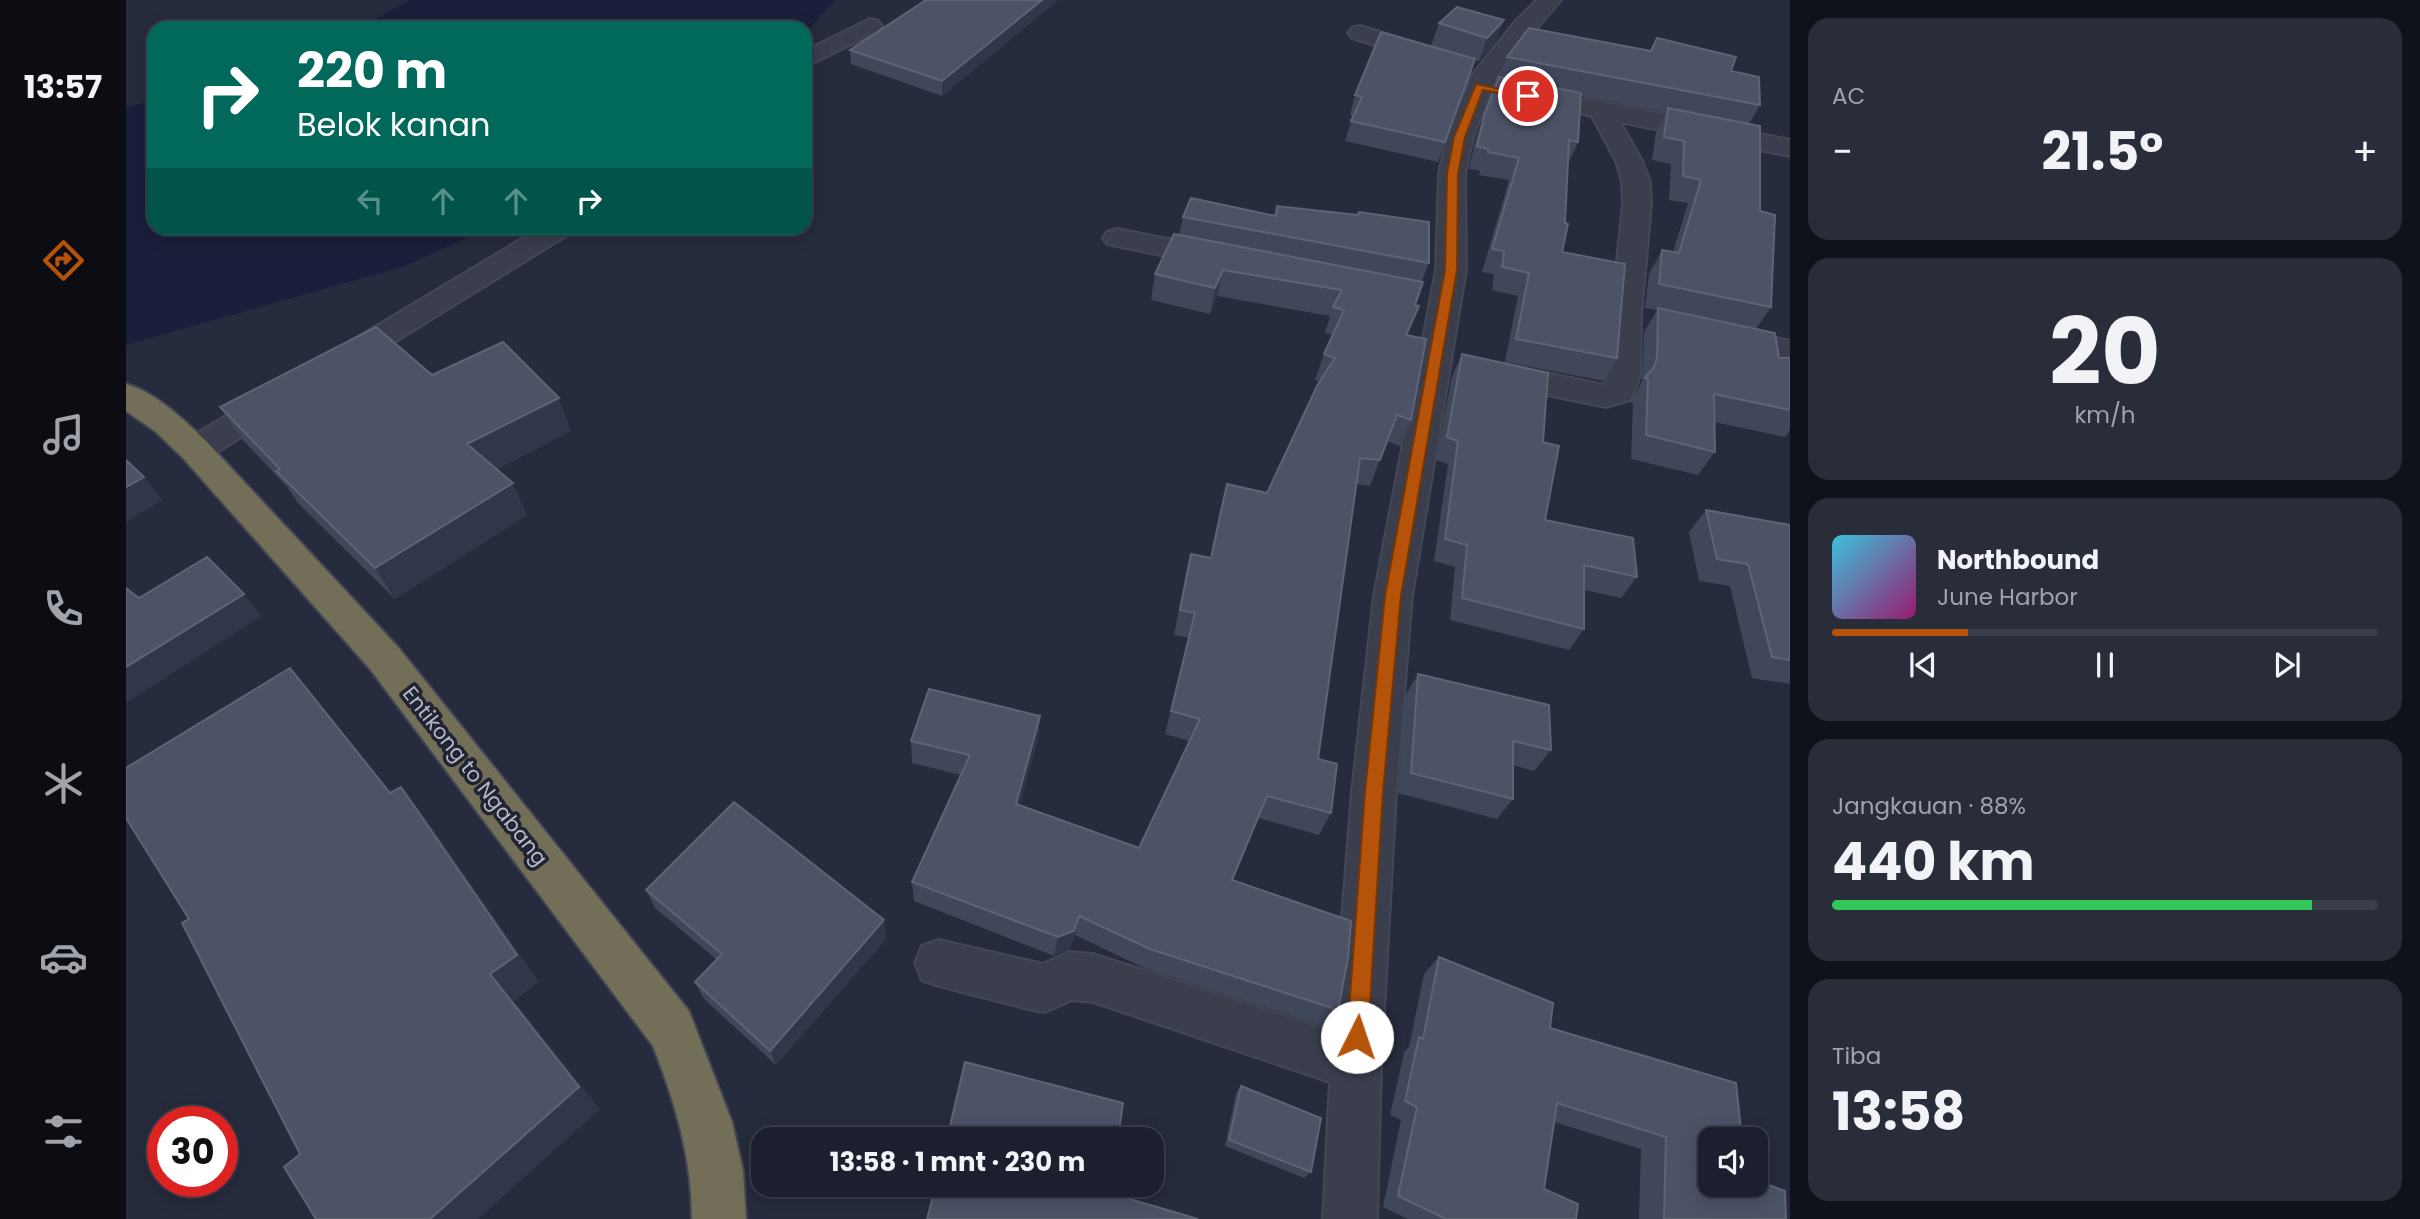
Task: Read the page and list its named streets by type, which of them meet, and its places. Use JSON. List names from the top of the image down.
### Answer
{
  "streets": {
    "highway": ["Entikong to Ngabang"]
  },
  "page": {
    "tabs": "13:57",
    "tile": [
      "AC",
      ["20", "km/h"],
      ["Jangkauan · 88%", "440 km"],
      ["Tiba", "13:58"]
    ],
    "turn": ["220 m", "Belok kanan"],
    "heat": ["−", "21.5°", "+"],
    "song": ["Northbound", "June Harbor"],
    "limit": "30",
    "trip": "13:58 · 1 mnt · 230 m"
  }
}
